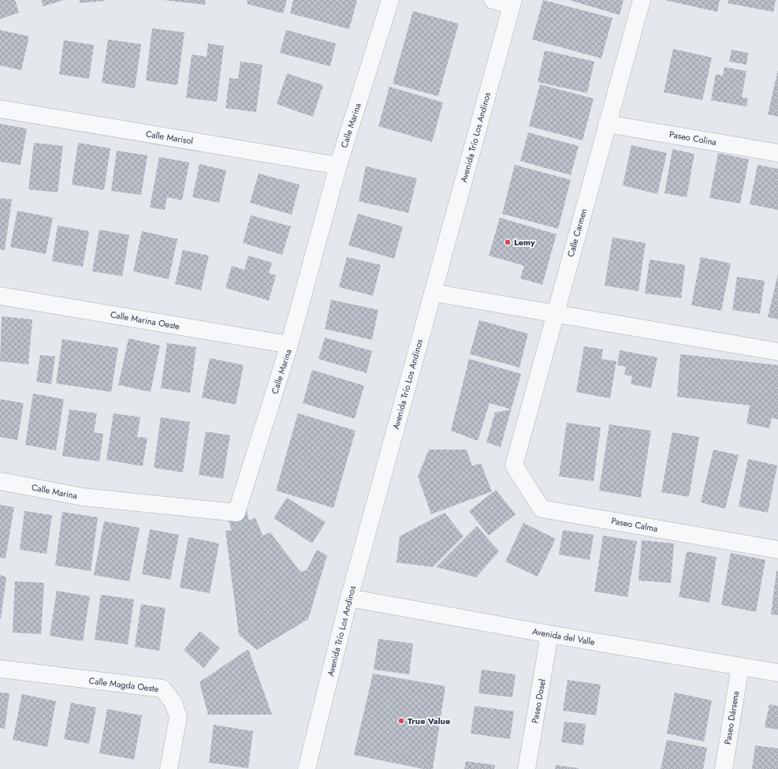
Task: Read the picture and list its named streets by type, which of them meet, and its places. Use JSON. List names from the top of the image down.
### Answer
{
  "streets": {
    "street": [
      "Calle Marina",
      "Calle Marisol",
      "Avenida Trío Los Andinos",
      "Paseo Colina",
      "Calle Carmen",
      "Calle Marina Oeste",
      "Paseo Calma",
      "Avenida del Valle",
      "Calle Magda Oeste",
      "Paseo Dosel",
      "Paseo Dársena"
    ]
  },
  "crossings": [
    ["Calle Marina", "Calle Marisol"],
    ["Calle Marina", "Calle Marina Oeste"],
    ["Avenida Trío Los Andinos", "Avenida del Valle"],
    ["Paseo Colina", "Calle Carmen"],
    ["Calle Carmen", "Paseo Calma"],
    ["Avenida del Valle", "Paseo Dosel"],
    ["Avenida del Valle", "Paseo Dársena"]
  ],
  "places": ["Lemy", "True Value"]
}
